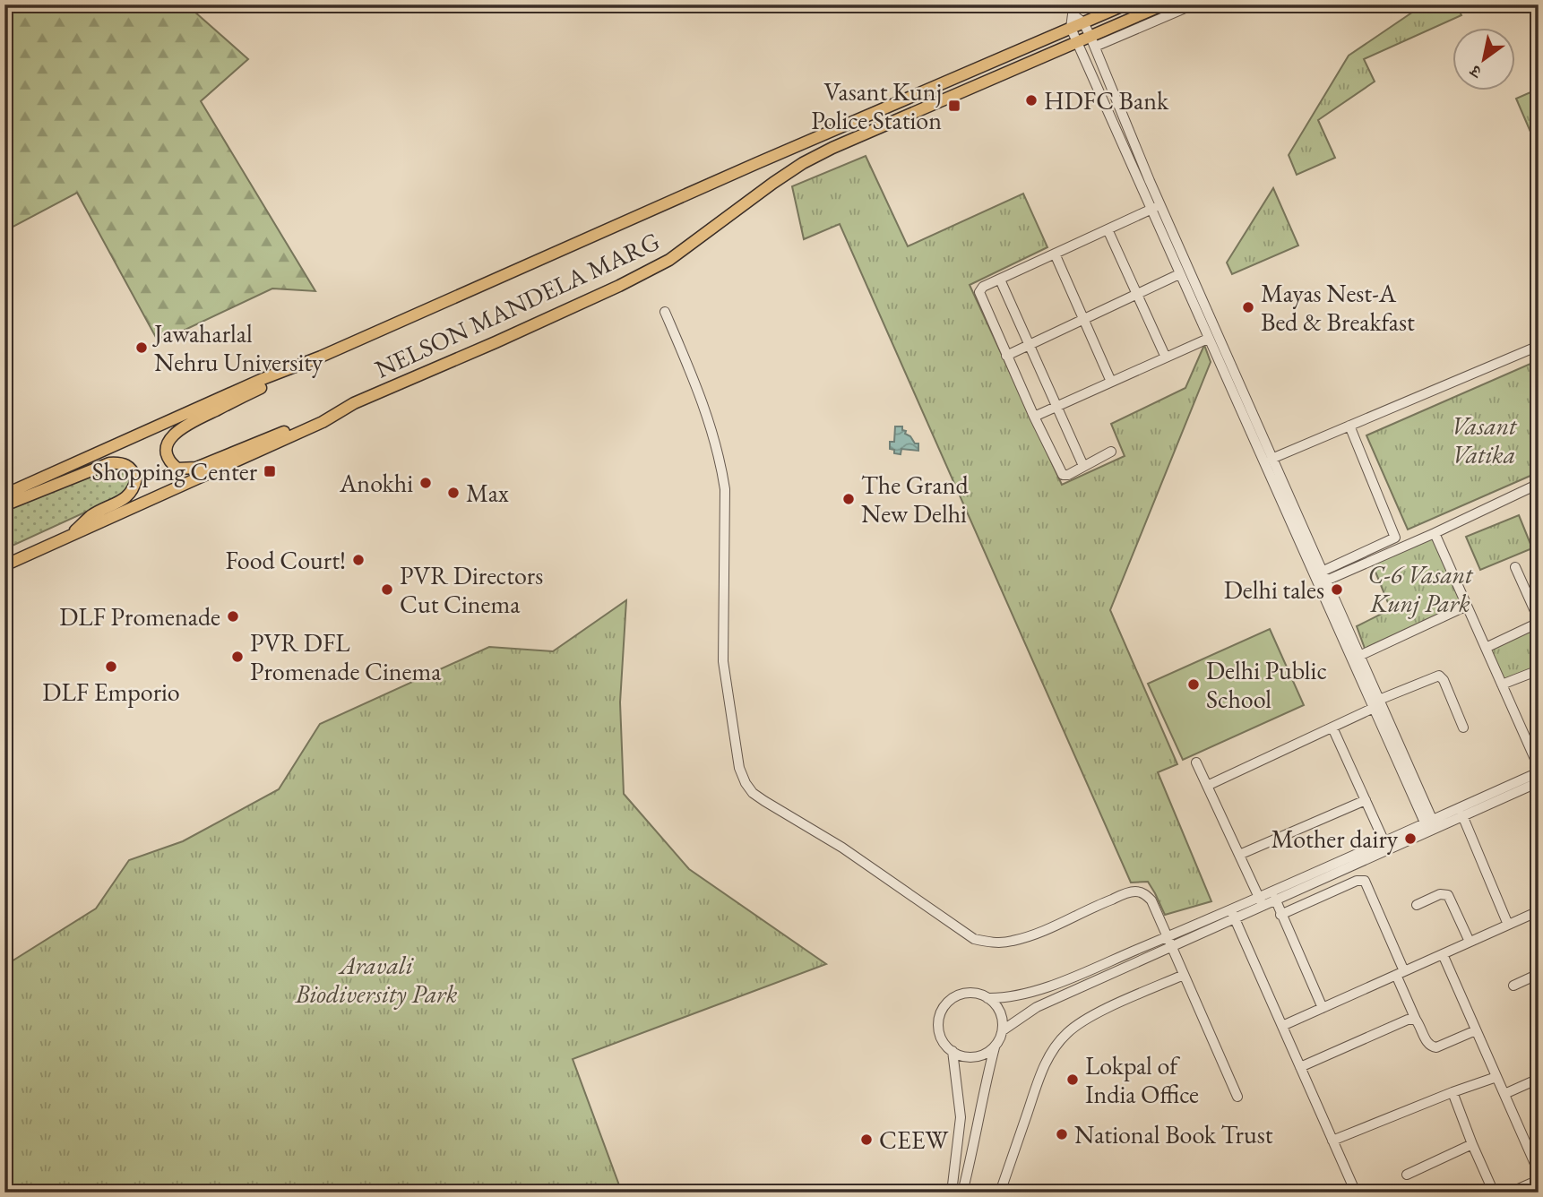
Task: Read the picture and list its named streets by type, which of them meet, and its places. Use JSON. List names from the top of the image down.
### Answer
{
  "streets": {
    "main road": ["NELSON MANDELA MARG"]
  },
  "parks": ["Vasant Vatika", "C-6 Vasant Kunj Park", "Aravali Biodiversity Park"],
  "places": {
    "other": [
      "HDFC Bank",
      "Mayas Nest-A Bed & Breakfast",
      "Jawaharlal Nehru University",
      "Anokhi",
      "Max",
      "The Grand New Delhi",
      "Food Court!",
      "PVR Directors Cut Cinema",
      "Delhi tales",
      "DLF Promenade",
      "PVR DFL Promenade Cinema",
      "DLF Emporio",
      "Delhi Public School",
      "Mother dairy",
      "Lokpal of India Office",
      "National Book Trust",
      "CEEW"
    ],
    "transit": ["Vasant Kunj Police Station", "Shopping Center"]
  },
  "north": "bottom left"
}
